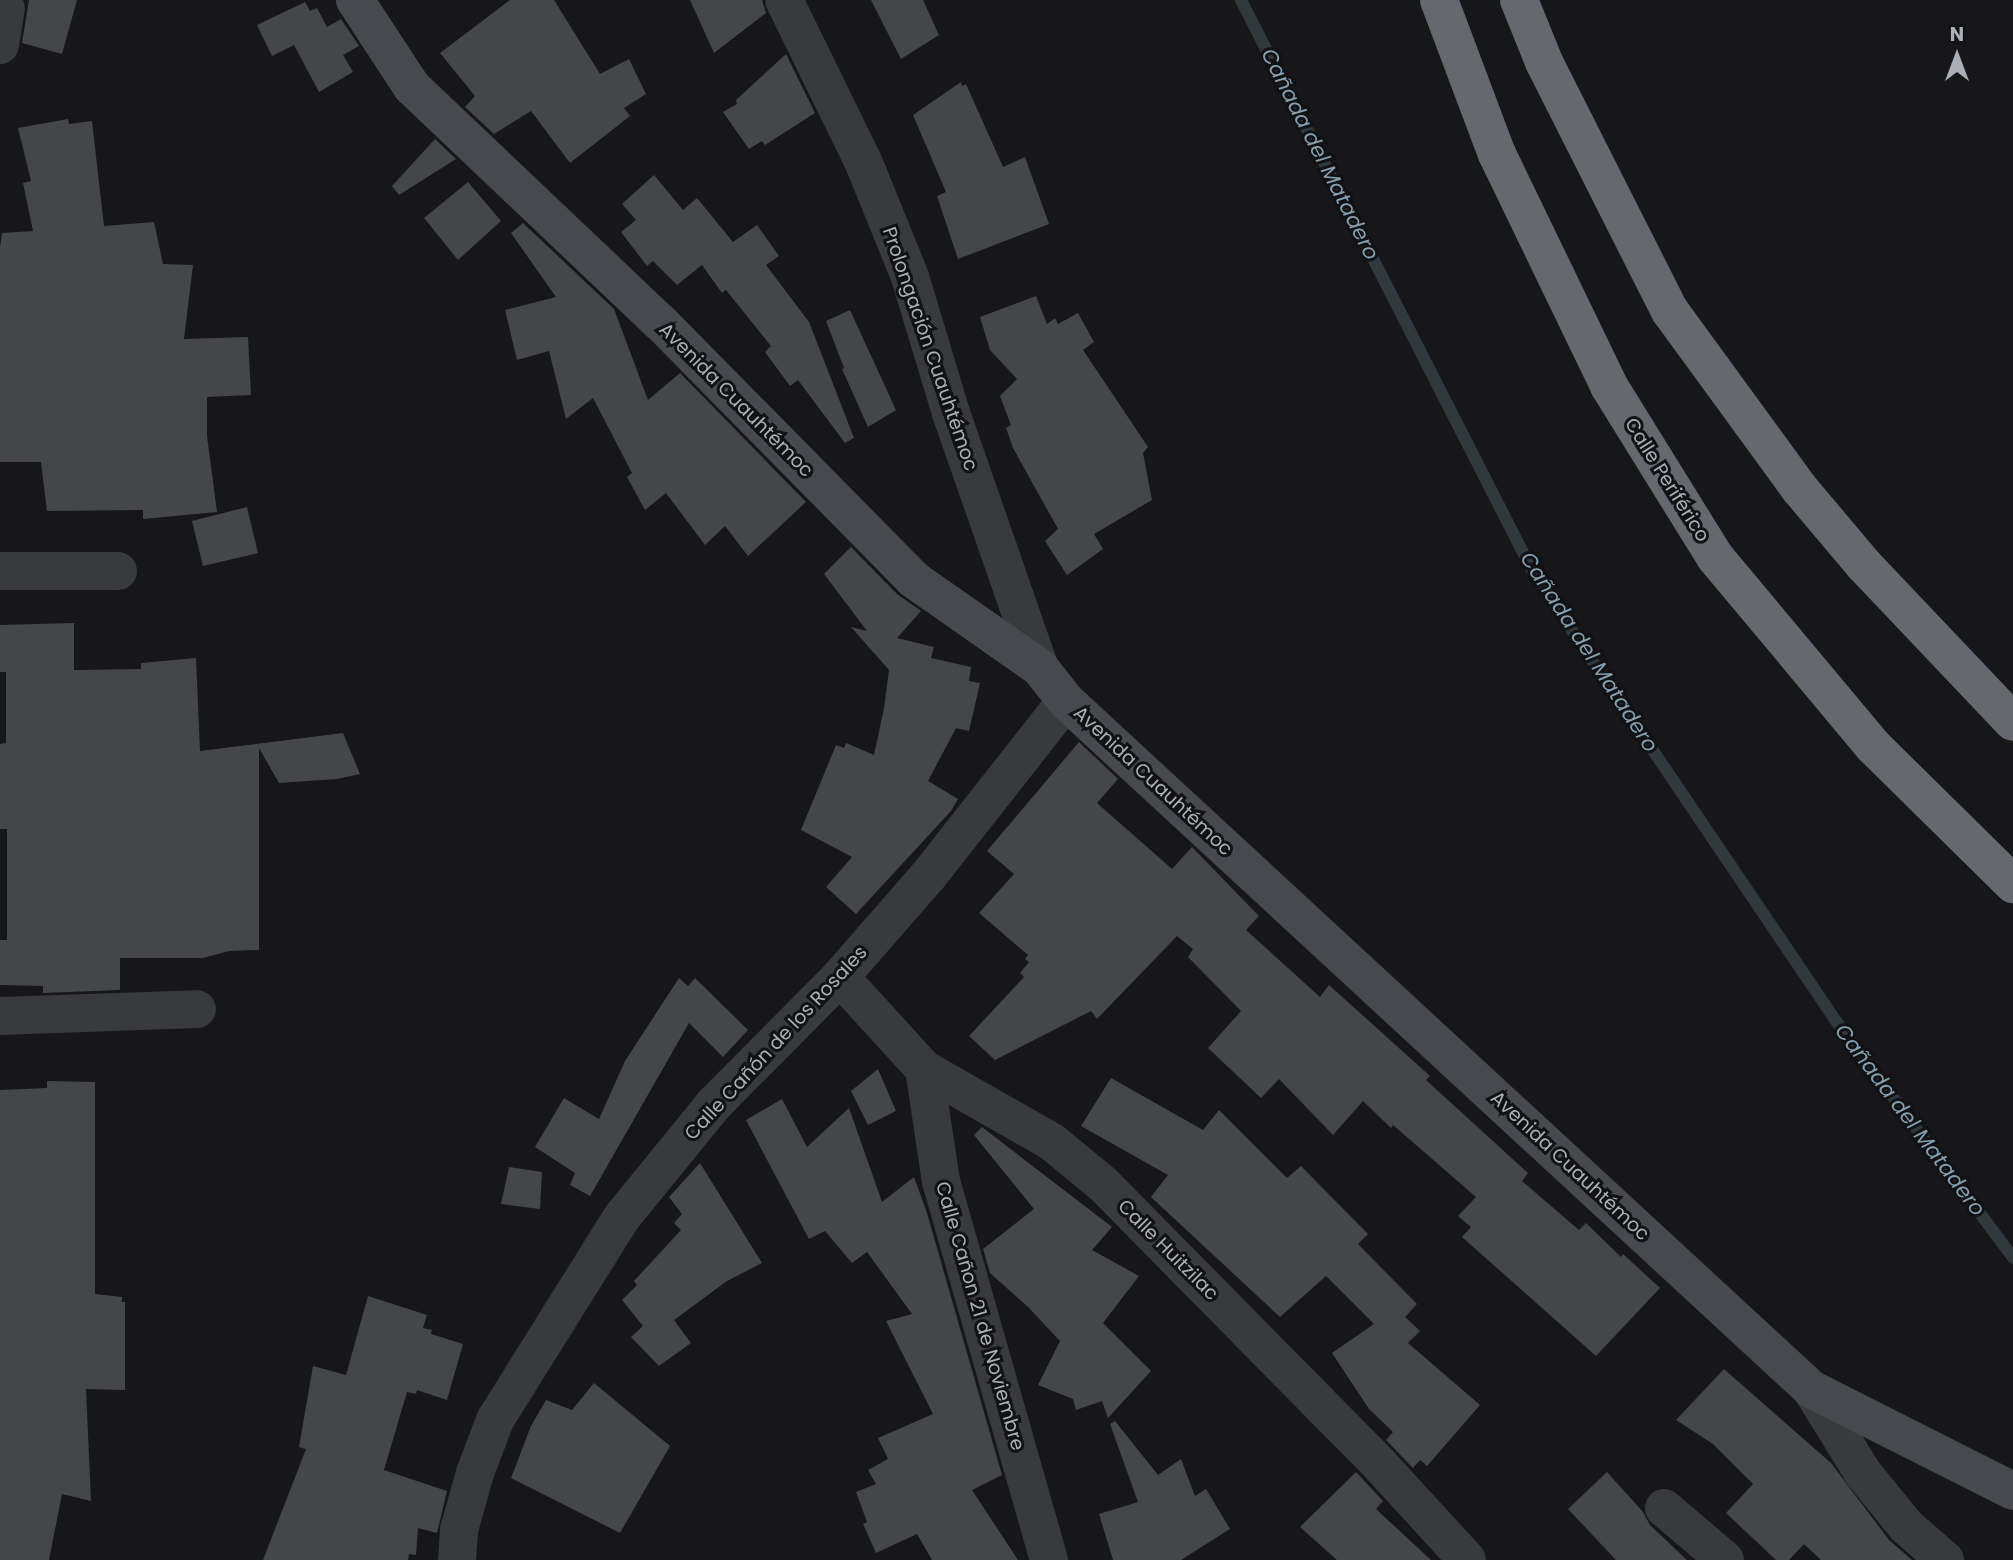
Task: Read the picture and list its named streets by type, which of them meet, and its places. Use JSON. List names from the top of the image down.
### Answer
{
  "streets": {
    "highway": ["Calle Periférico"],
    "street": [
      "Prolongación Cuauhtémoc",
      "Avenida Cuauhtémoc",
      "Calle Cañón de los Rosales",
      "Calle Huitzilac",
      "Calle Cañon 21 de Noviembre"
    ]
  },
  "crossings": [
    ["Prolongación Cuauhtémoc", "Avenida Cuauhtémoc"],
    ["Avenida Cuauhtémoc", "Calle Cañón de los Rosales"],
    ["Calle Cañón de los Rosales", "Calle Huitzilac"],
    ["Calle Huitzilac", "Calle Cañon 21 de Noviembre"]
  ],
  "water": ["Cañada del Matadero"],
  "north": "top"
}
